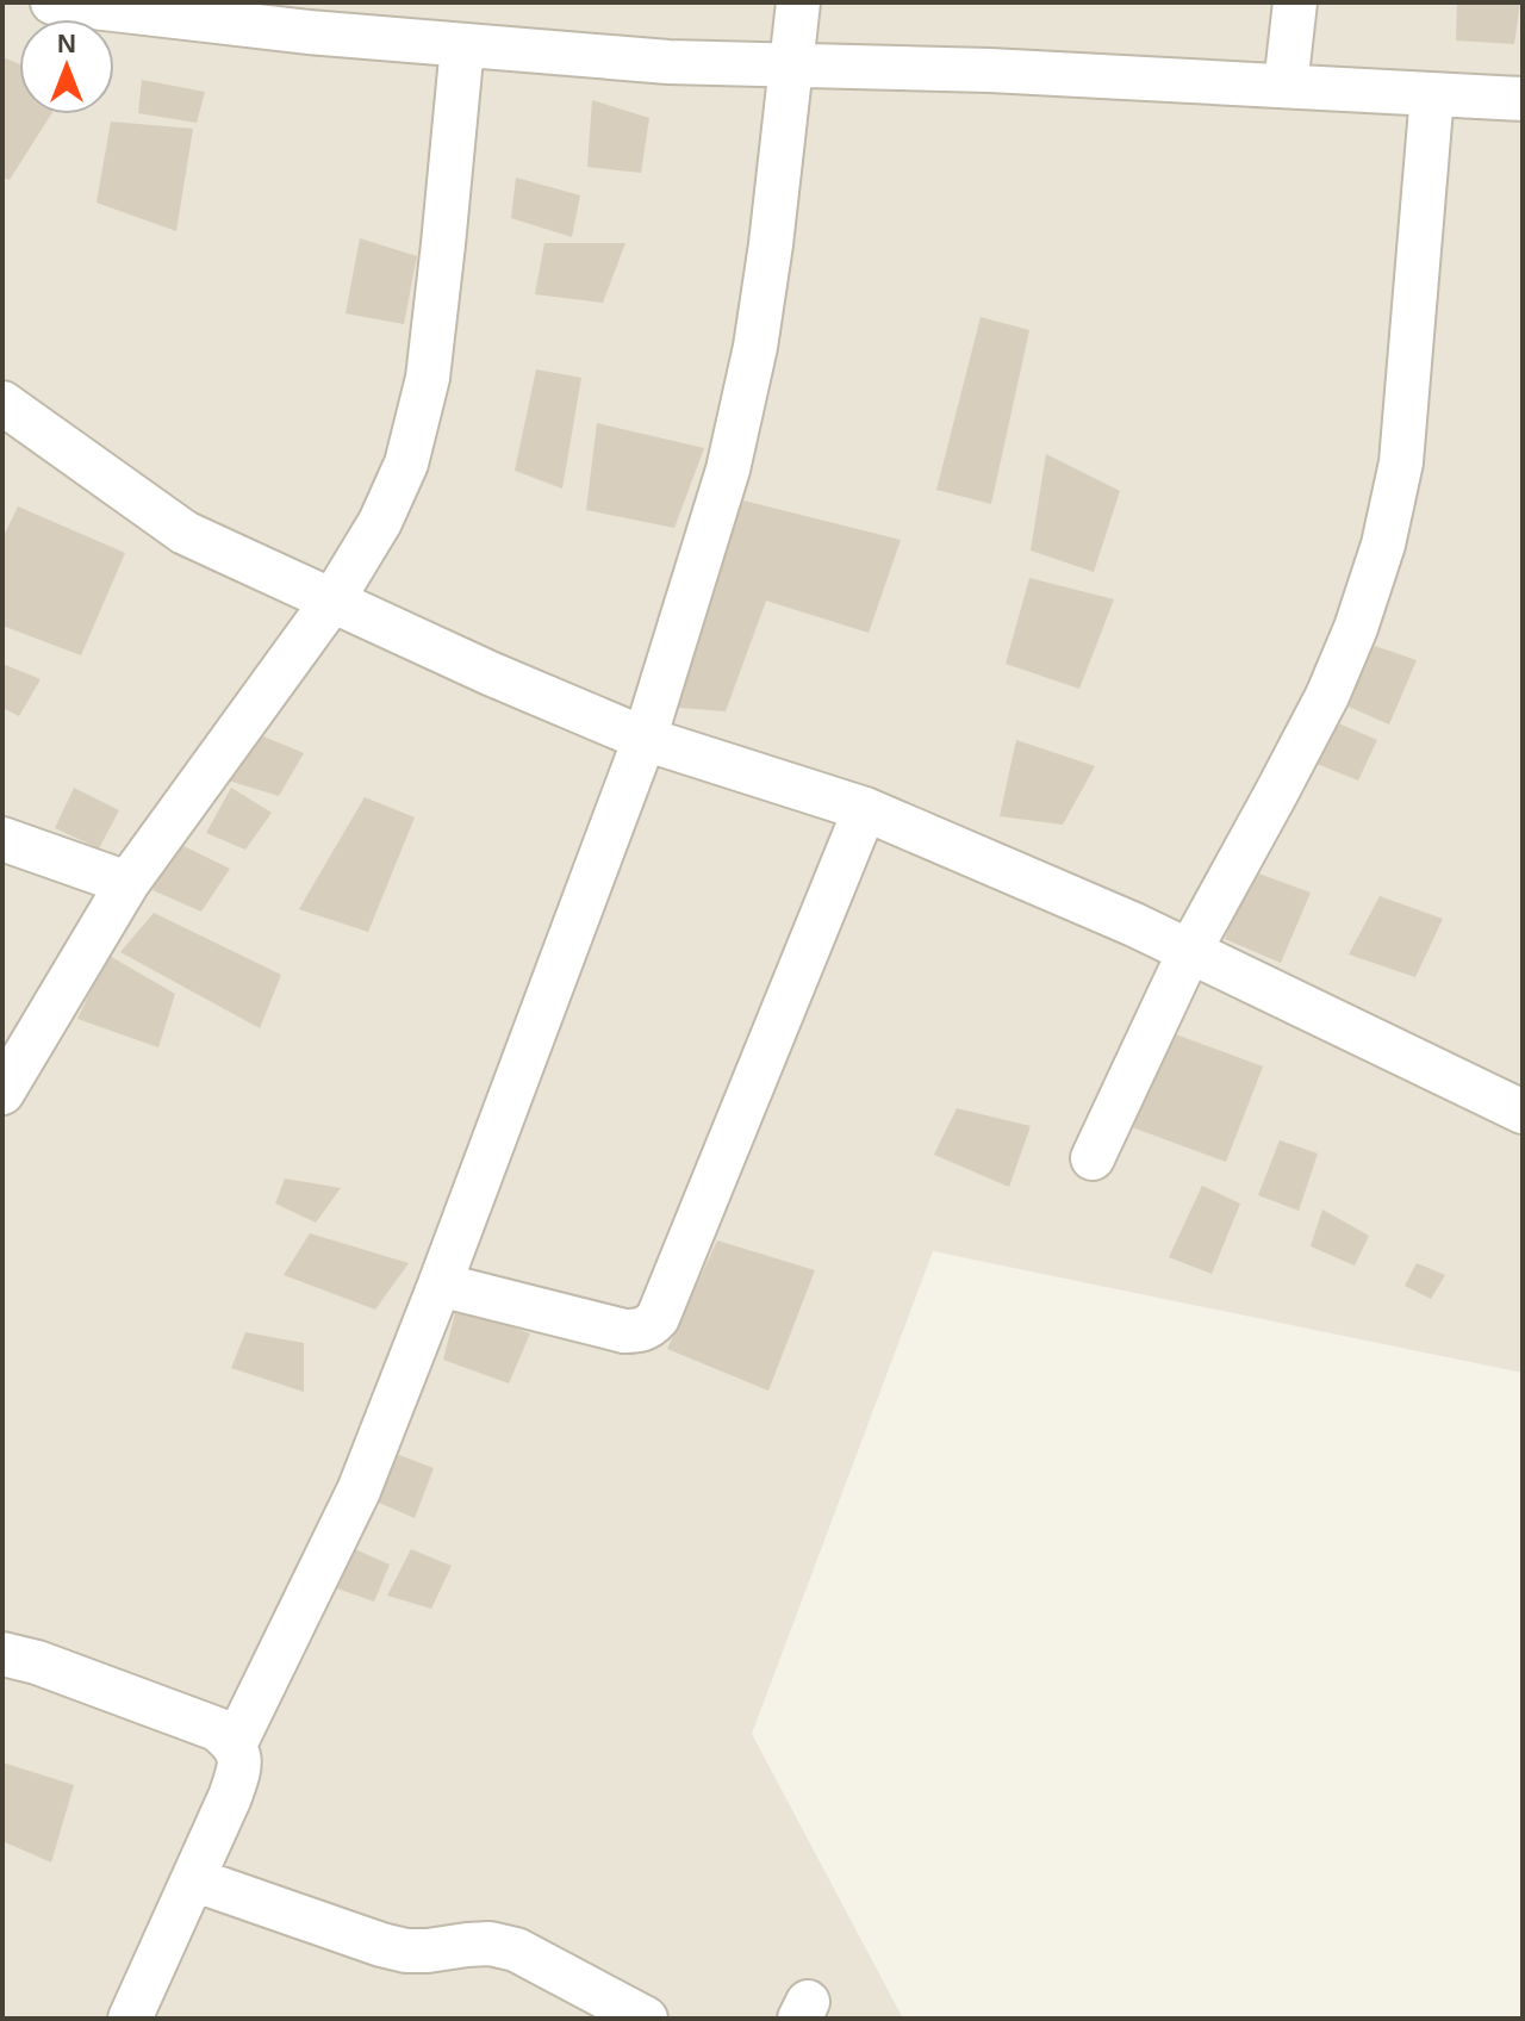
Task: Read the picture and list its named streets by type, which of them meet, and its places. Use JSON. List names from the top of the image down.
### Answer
{
  "north": "top"
}
